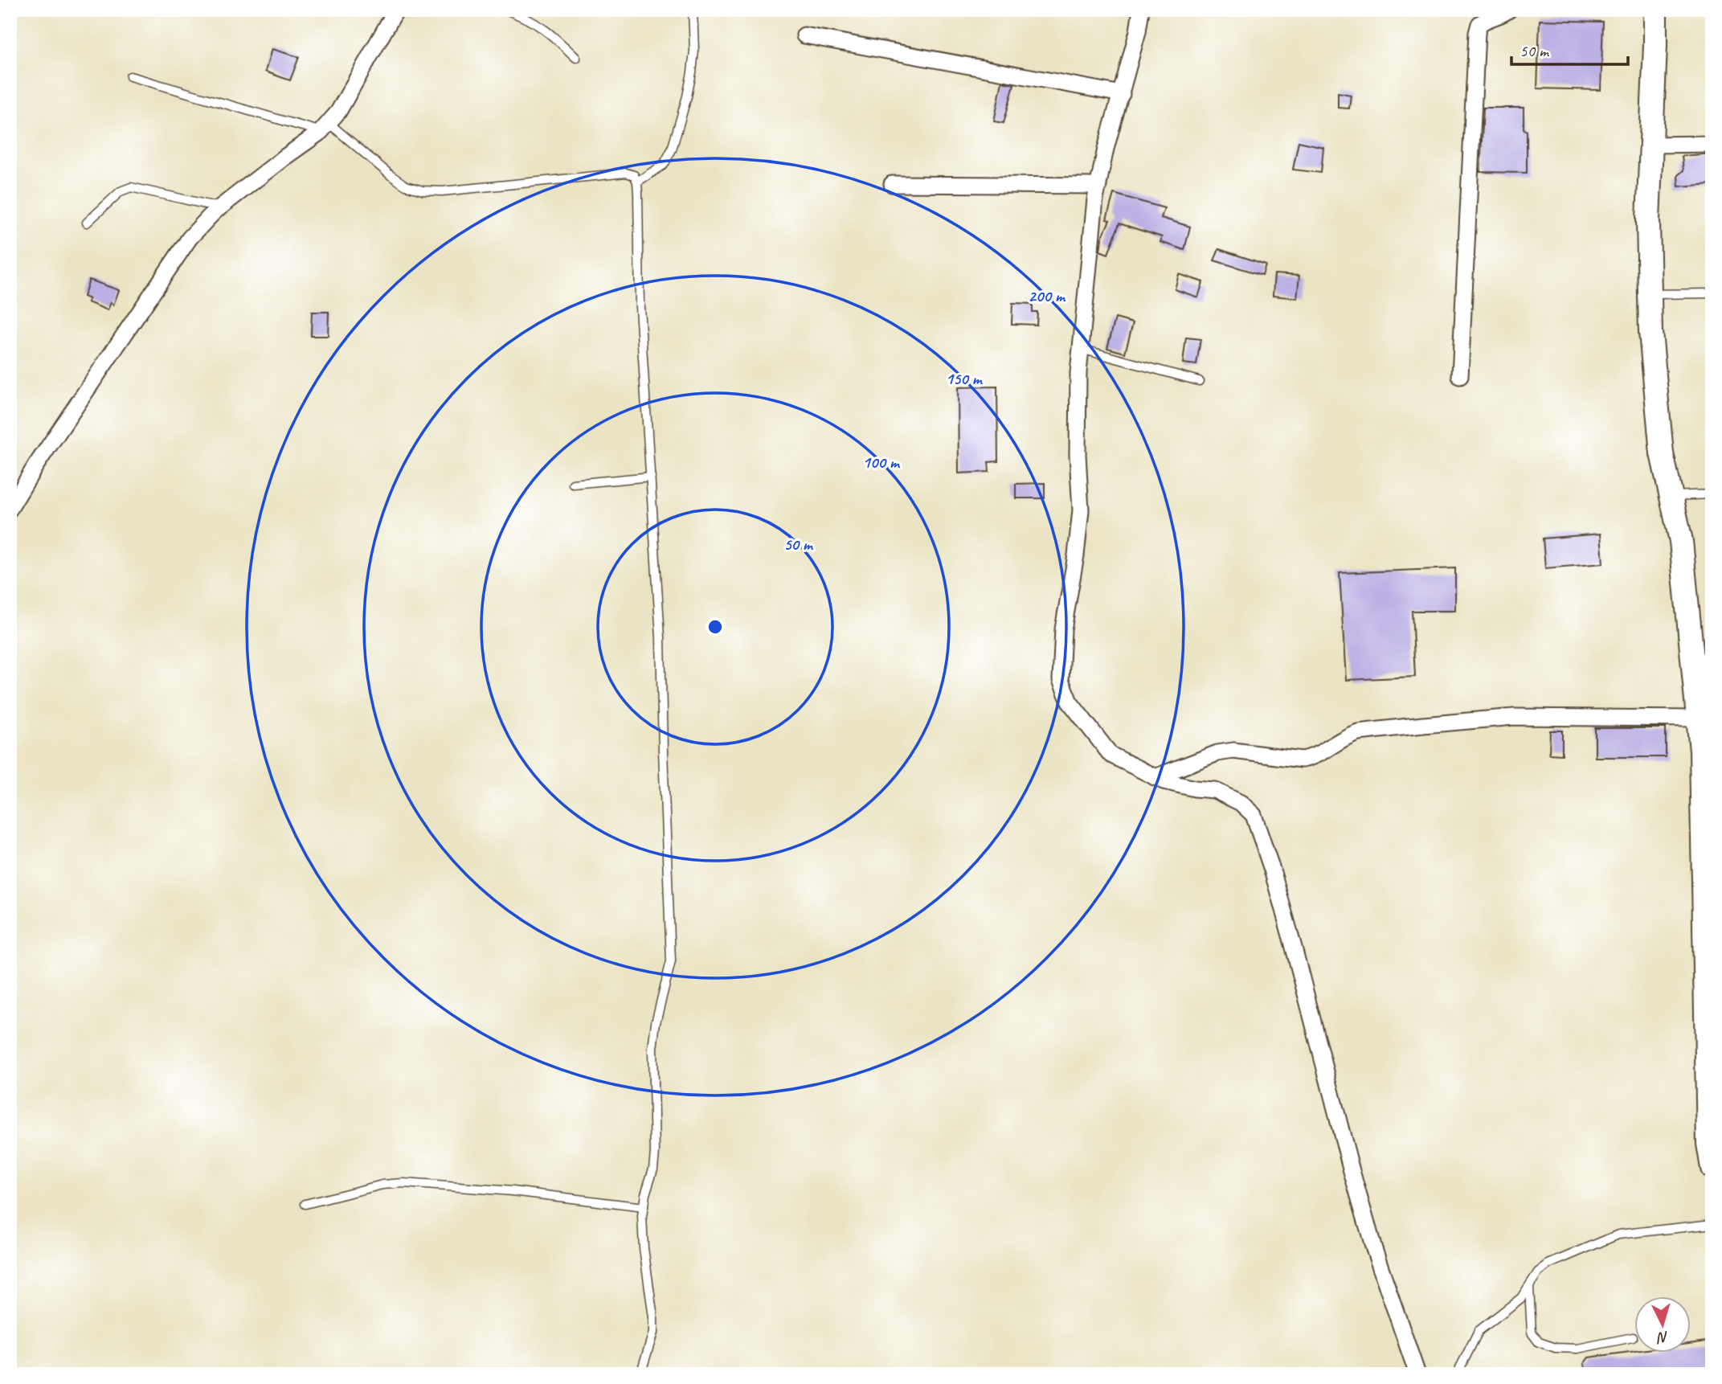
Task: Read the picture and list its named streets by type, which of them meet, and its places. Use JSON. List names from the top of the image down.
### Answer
{
  "scale_bar": "50 m",
  "north": "bottom",
  "rings": [
    "200 m",
    "150 m",
    "100 m",
    "50 m"
  ]
}
